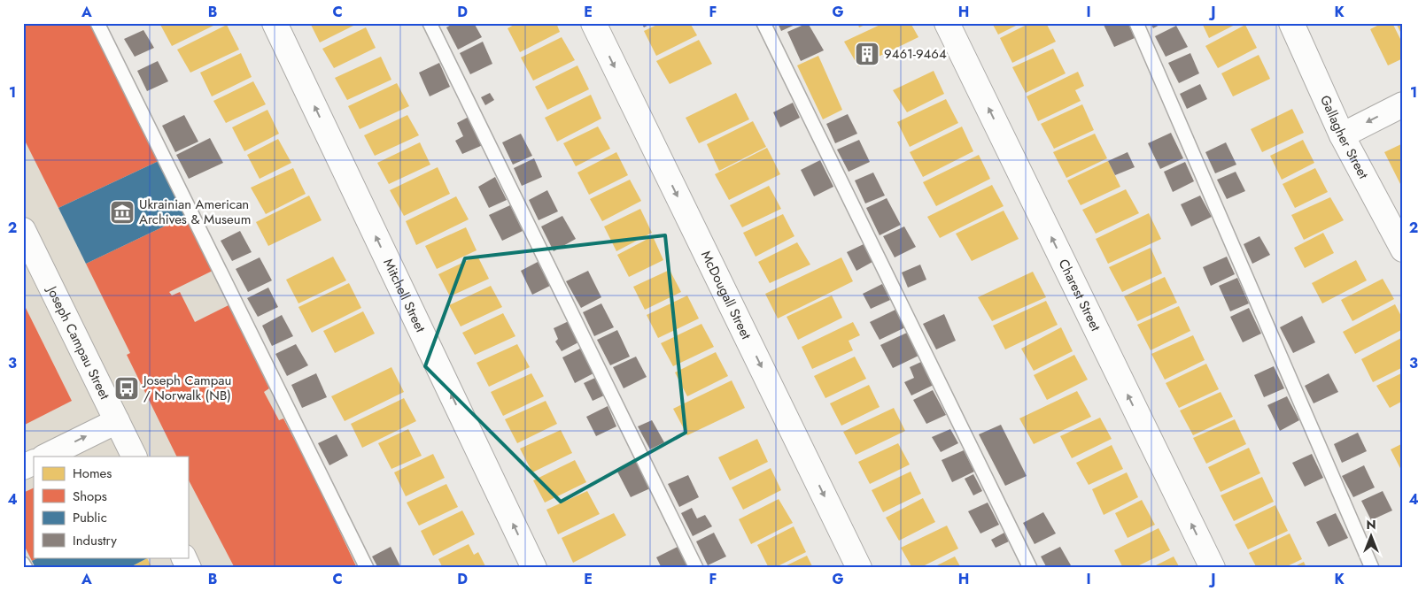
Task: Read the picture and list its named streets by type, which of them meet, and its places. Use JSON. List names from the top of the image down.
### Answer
{
  "streets": {
    "street": [
      "Gallagher Street",
      "Mitchell Street",
      "McDougall Street",
      "Charest Street",
      "Joseph Campau Street"
    ]
  },
  "one_way": ["Mitchell Street", "McDougall Street", "Charest Street"],
  "places": {
    "building": ["9461-9464"],
    "museum": ["Ukrainian American Archives & Museum"],
    "bus stop": ["Joseph Campau / Norwalk (NB)"]
  },
  "legend": [
    "Homes",
    "Shops",
    "Public",
    "Industry"
  ],
  "north": "top",
  "grid": {
    "columns": [
      "A",
      "B",
      "C",
      "D",
      "E",
      "F",
      "G",
      "H",
      "I",
      "J",
      "K"
    ],
    "rows": [
      "1",
      "2",
      "3",
      "4"
    ]
  }
}
